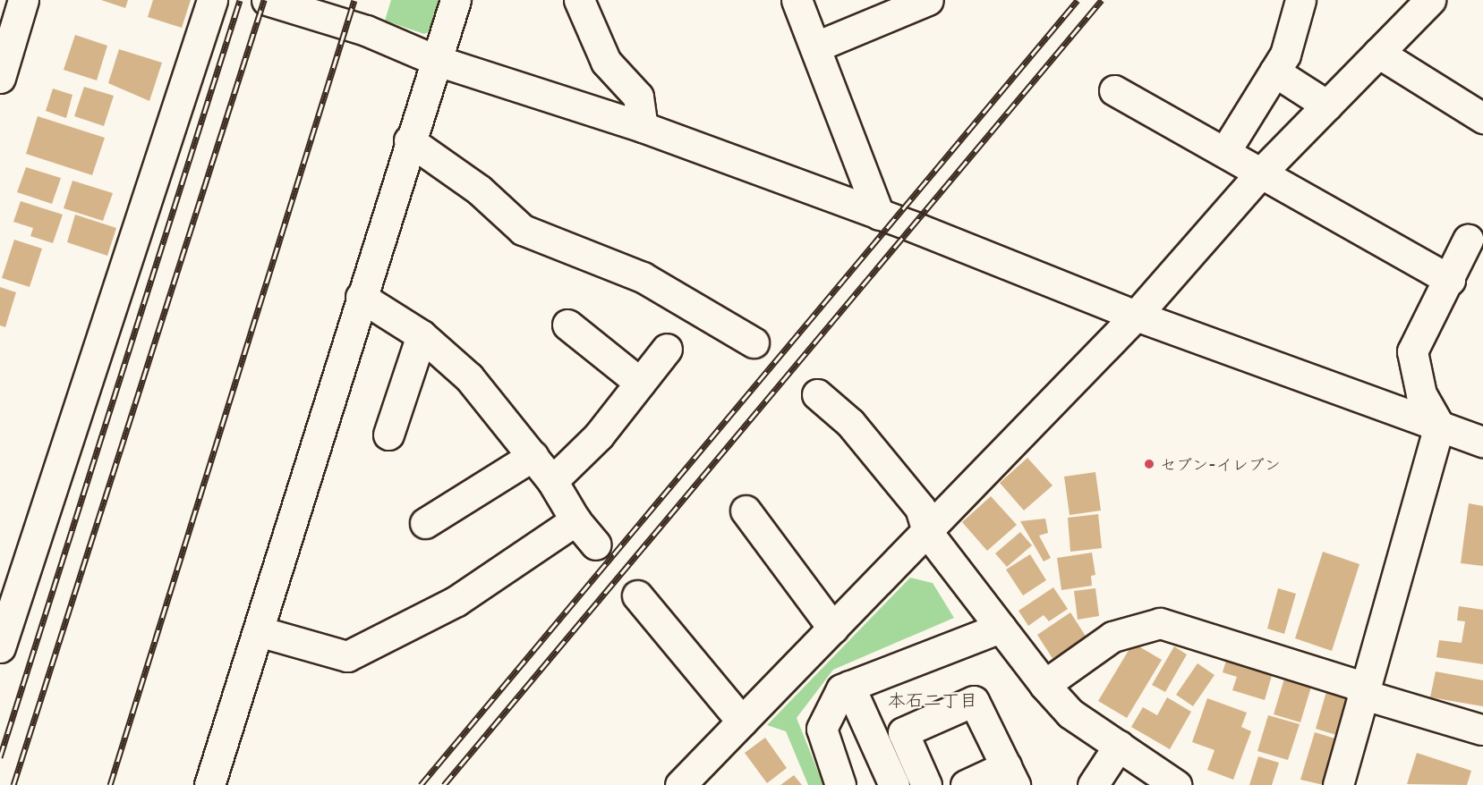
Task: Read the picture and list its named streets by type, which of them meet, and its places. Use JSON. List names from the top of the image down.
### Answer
{
  "districts": ["本石二丁目"],
  "places": ["セブン-イレブン"]
}
